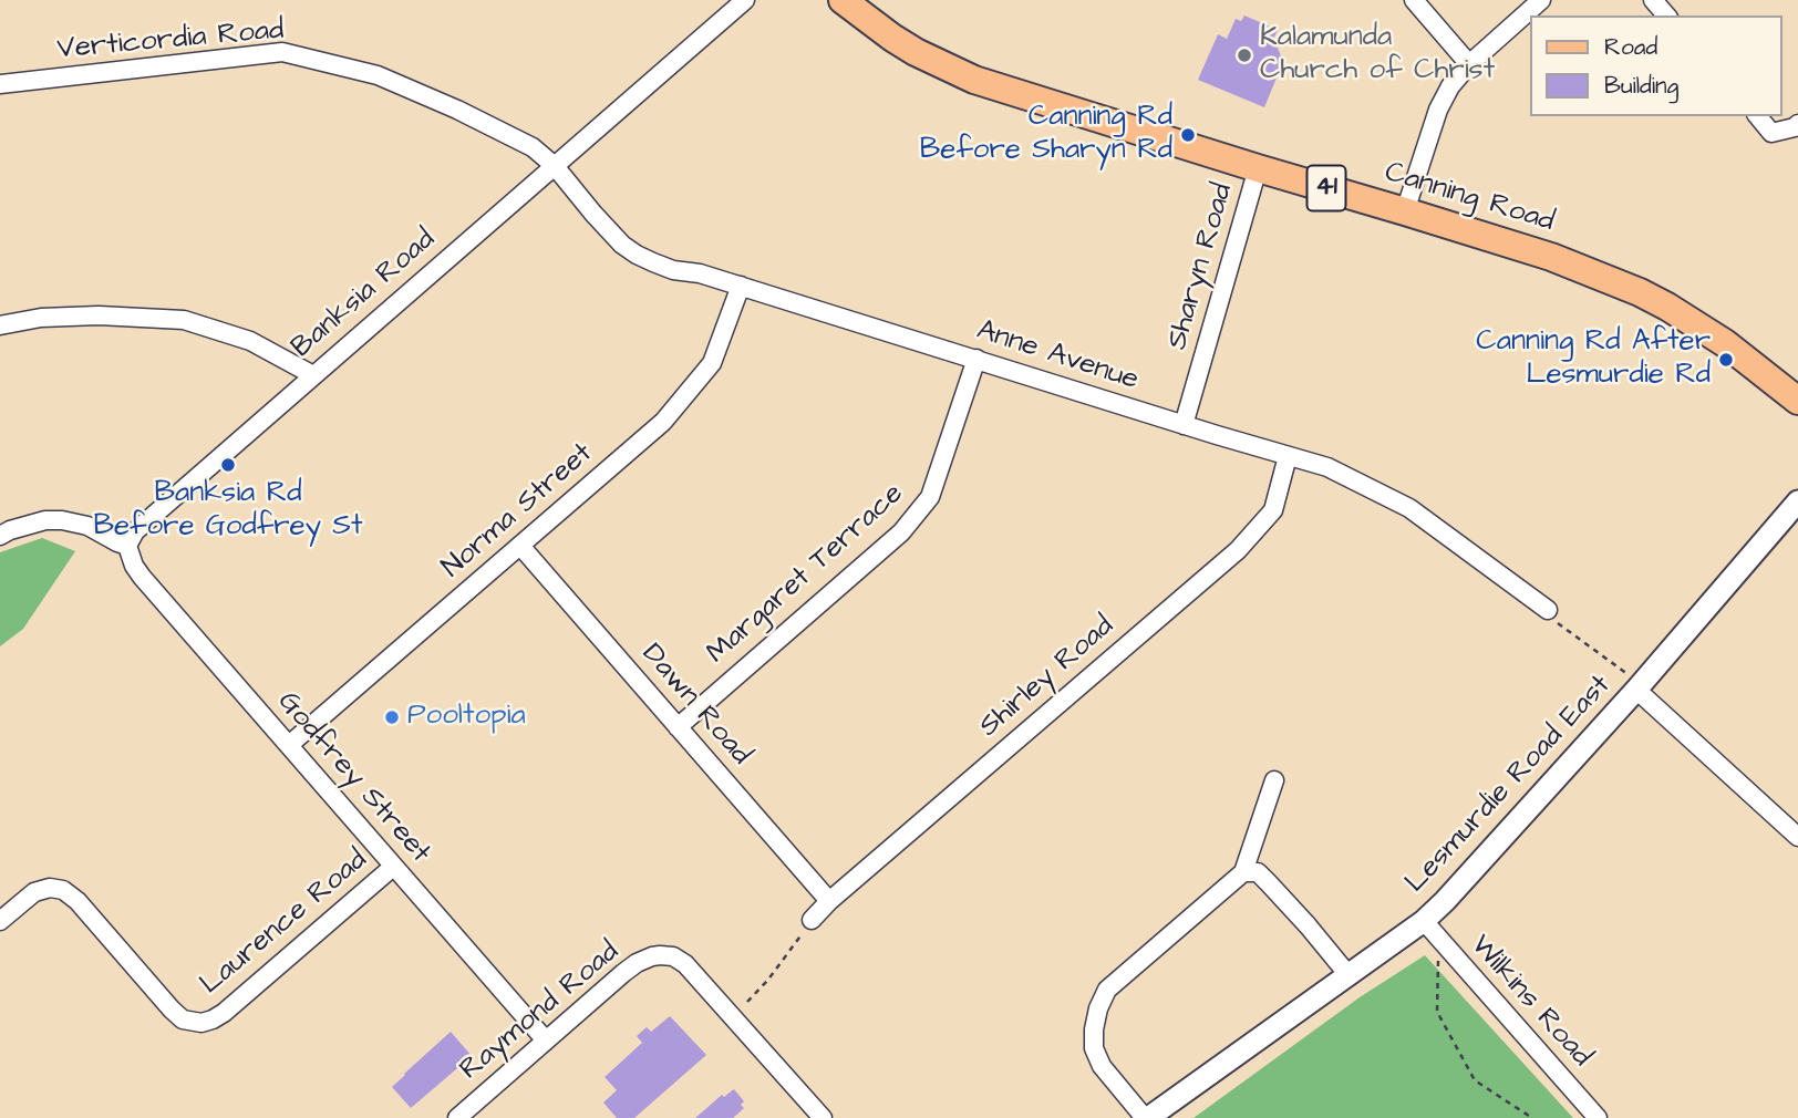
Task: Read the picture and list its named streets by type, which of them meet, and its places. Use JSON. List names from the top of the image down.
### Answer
{
  "streets": {
    "main road": ["41", "Canning Road"],
    "street": [
      "Verticordia Road",
      "Sharyn Road",
      "Banksia Road",
      "Anne Avenue",
      "Norma Street",
      "Margaret Terrace",
      "Shirley Road",
      "Dawn Road",
      "Godfrey Street",
      "Lesmurdie Road East",
      "Laurence Road",
      "Wilkins Road",
      "Raymond Road"
    ]
  },
  "crossings": [
    ["Verticordia Road", "Banksia Road"],
    ["Verticordia Road", "Anne Avenue"],
    ["Canning Road", "Sharyn Road"],
    ["Sharyn Road", "Anne Avenue"],
    ["Banksia Road", "Anne Avenue"],
    ["Banksia Road", "Godfrey Street"],
    ["Anne Avenue", "Norma Street"],
    ["Anne Avenue", "Margaret Terrace"],
    ["Anne Avenue", "Shirley Road"],
    ["Norma Street", "Dawn Road"],
    ["Norma Street", "Godfrey Street"],
    ["Margaret Terrace", "Dawn Road"],
    ["Shirley Road", "Dawn Road"],
    ["Godfrey Street", "Laurence Road"],
    ["Godfrey Street", "Raymond Road"],
    ["Lesmurdie Road East", "Wilkins Road"]
  ],
  "places": [
    "Kalamunda Church of Christ",
    "Canning Rd Before Sharyn Rd",
    "Canning Rd After Lesmurdie Rd",
    "Banksia Rd Before Godfrey St",
    "Pooltopia"
  ],
  "legend": ["Road", "Building"]
}
